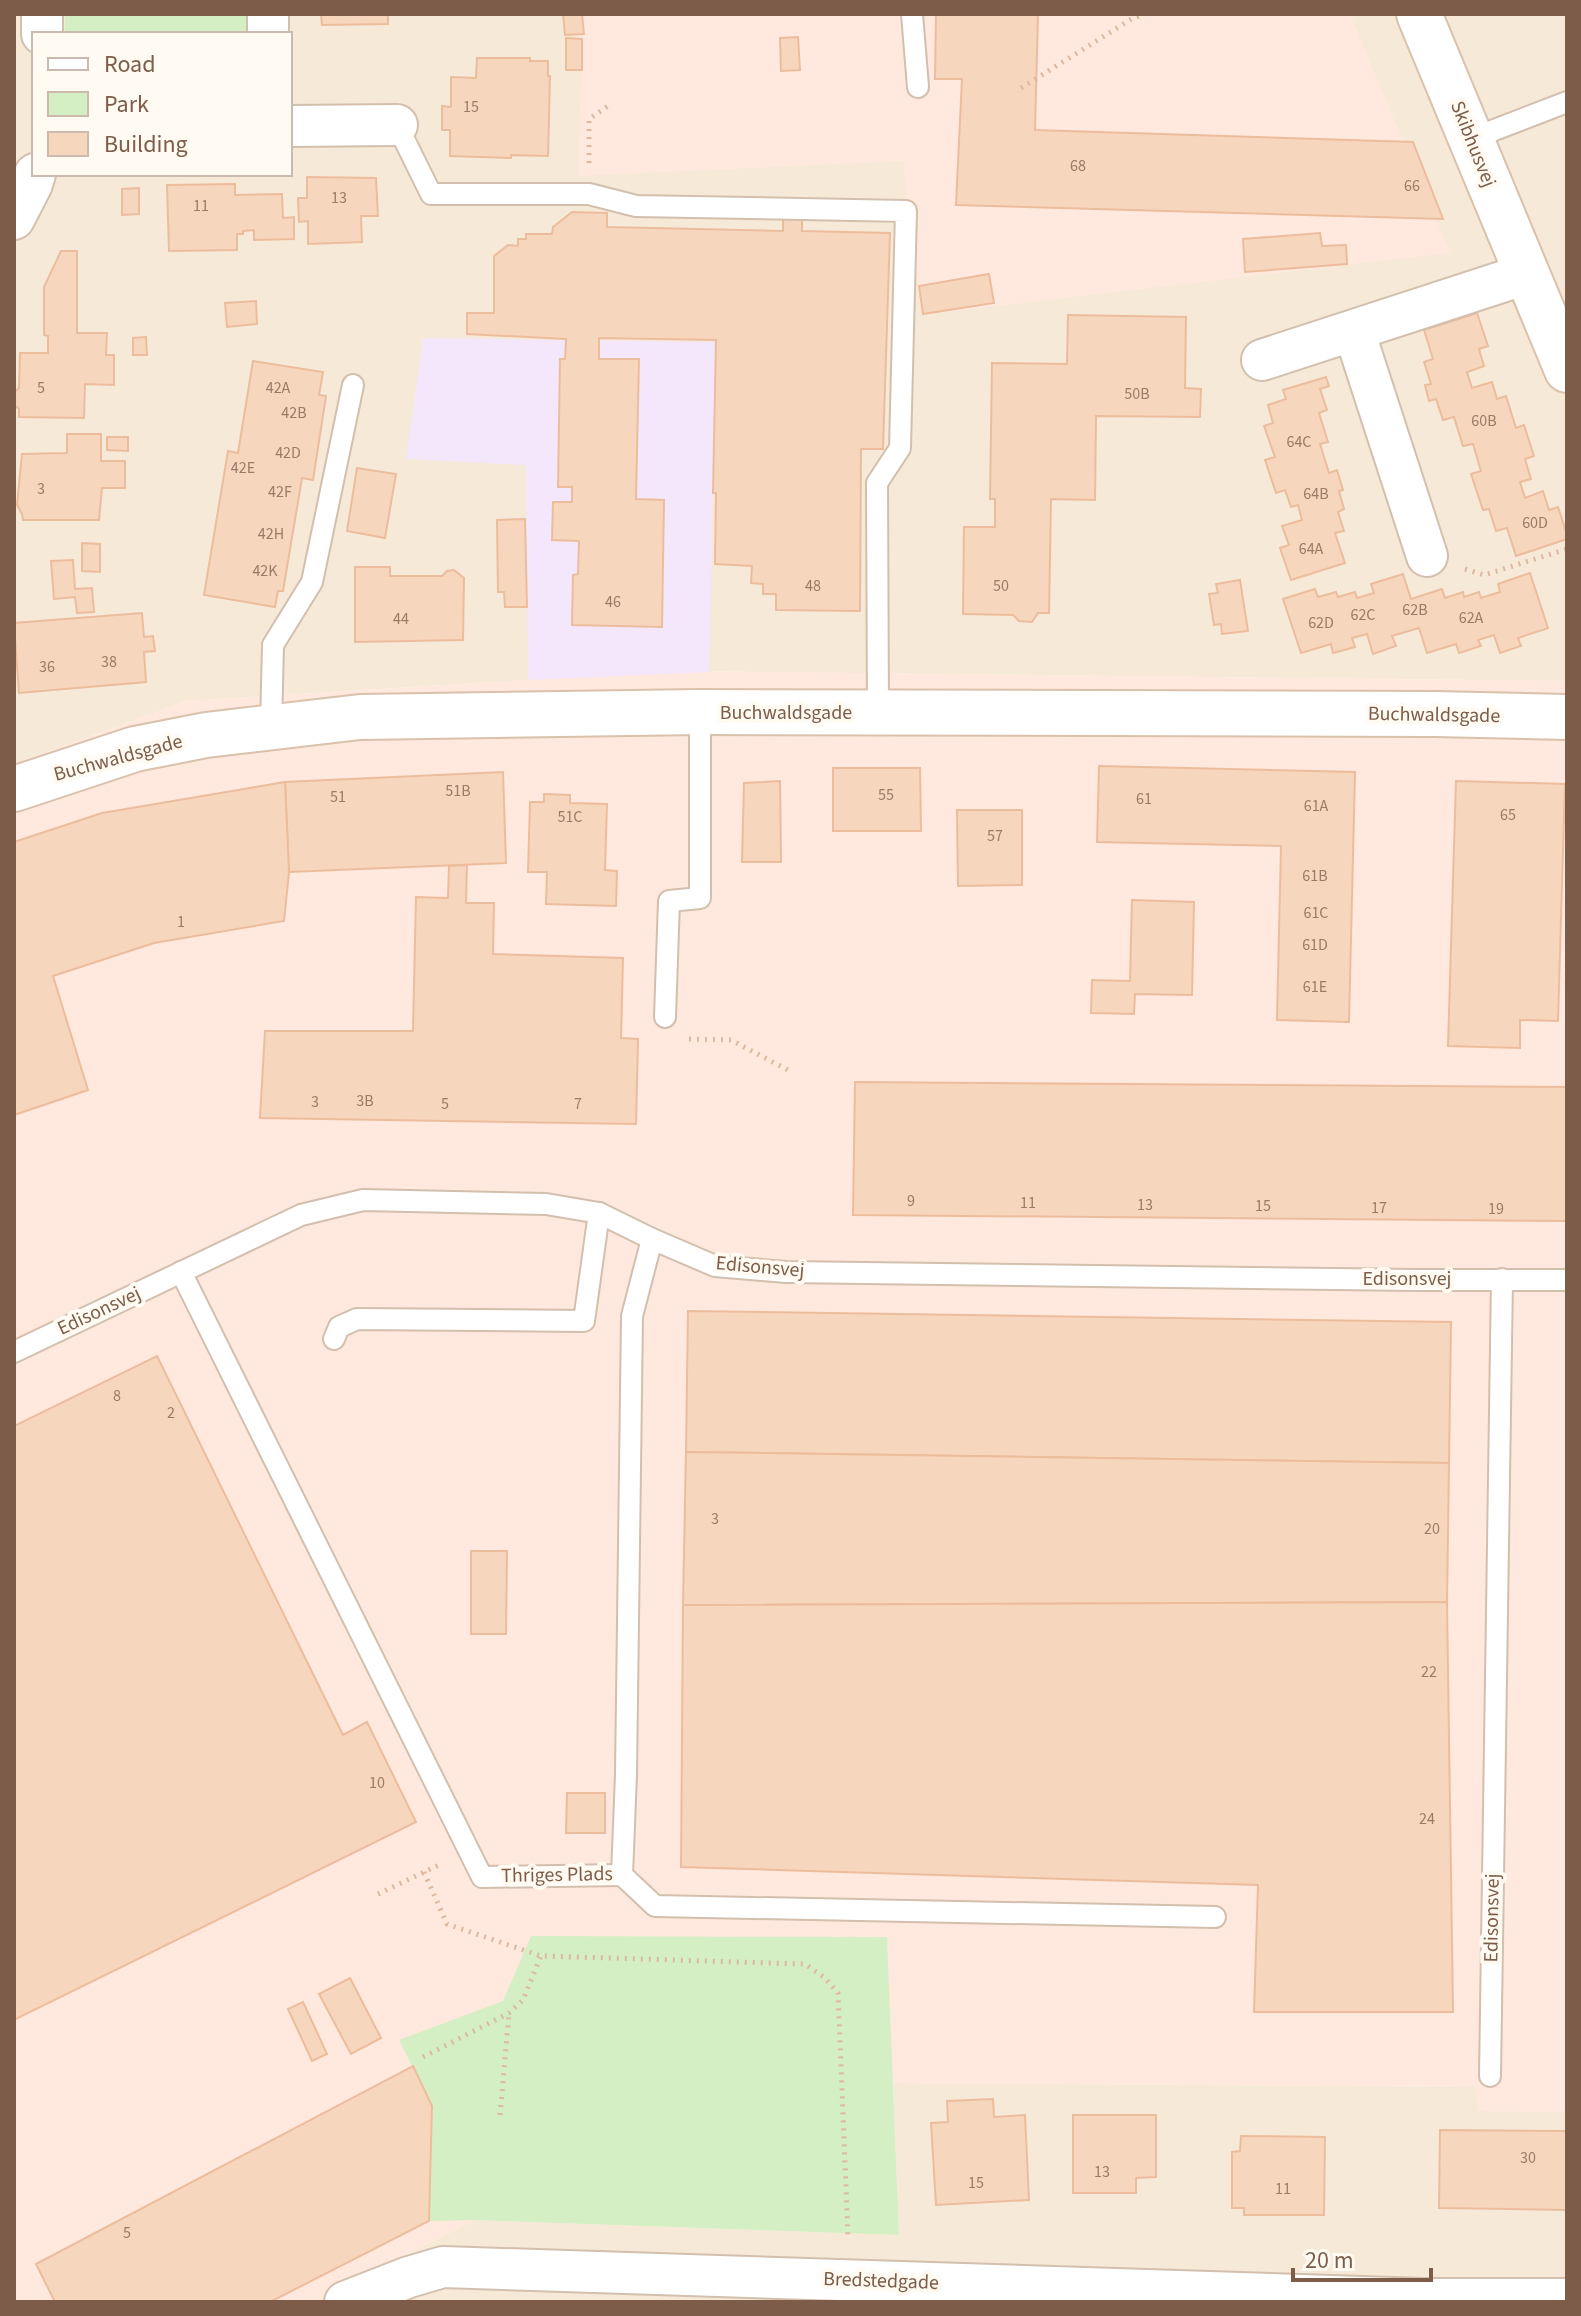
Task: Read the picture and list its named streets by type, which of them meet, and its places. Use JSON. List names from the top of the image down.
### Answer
{
  "streets": {
    "street": ["Skibhusvej", "Buchwaldsgade", "Bredstedgade"],
    "lane": ["Edisonsvej", "Thriges Plads"]
  },
  "crossings": [
    ["Edisonsvej", "Thriges Plads"]
  ],
  "house_numbers": [
    "15",
    "68",
    "66",
    "13",
    "11",
    "5",
    "42A",
    "50B",
    "42B",
    "60B",
    "64C",
    "42D",
    "42E",
    "3",
    "42F",
    "64B",
    "60D",
    "42H",
    "64A",
    "42K",
    "48",
    "50",
    "46",
    "62B",
    "62C",
    "62A",
    "44",
    "62D",
    "38",
    "36",
    "51B",
    "55",
    "51",
    "61",
    "61A",
    "65",
    "51C",
    "57",
    "61B",
    "61C",
    "1",
    "61D",
    "61E",
    "3B",
    "3",
    "5",
    "7",
    "9",
    "11",
    "13",
    "15",
    "17",
    "19",
    "8",
    "2",
    "3",
    "20",
    "22",
    "10",
    "24",
    "30",
    "13",
    "15",
    "11",
    "5"
  ],
  "legend": ["Road", "Park", "Building"],
  "scale_bar": "20 m"
}
